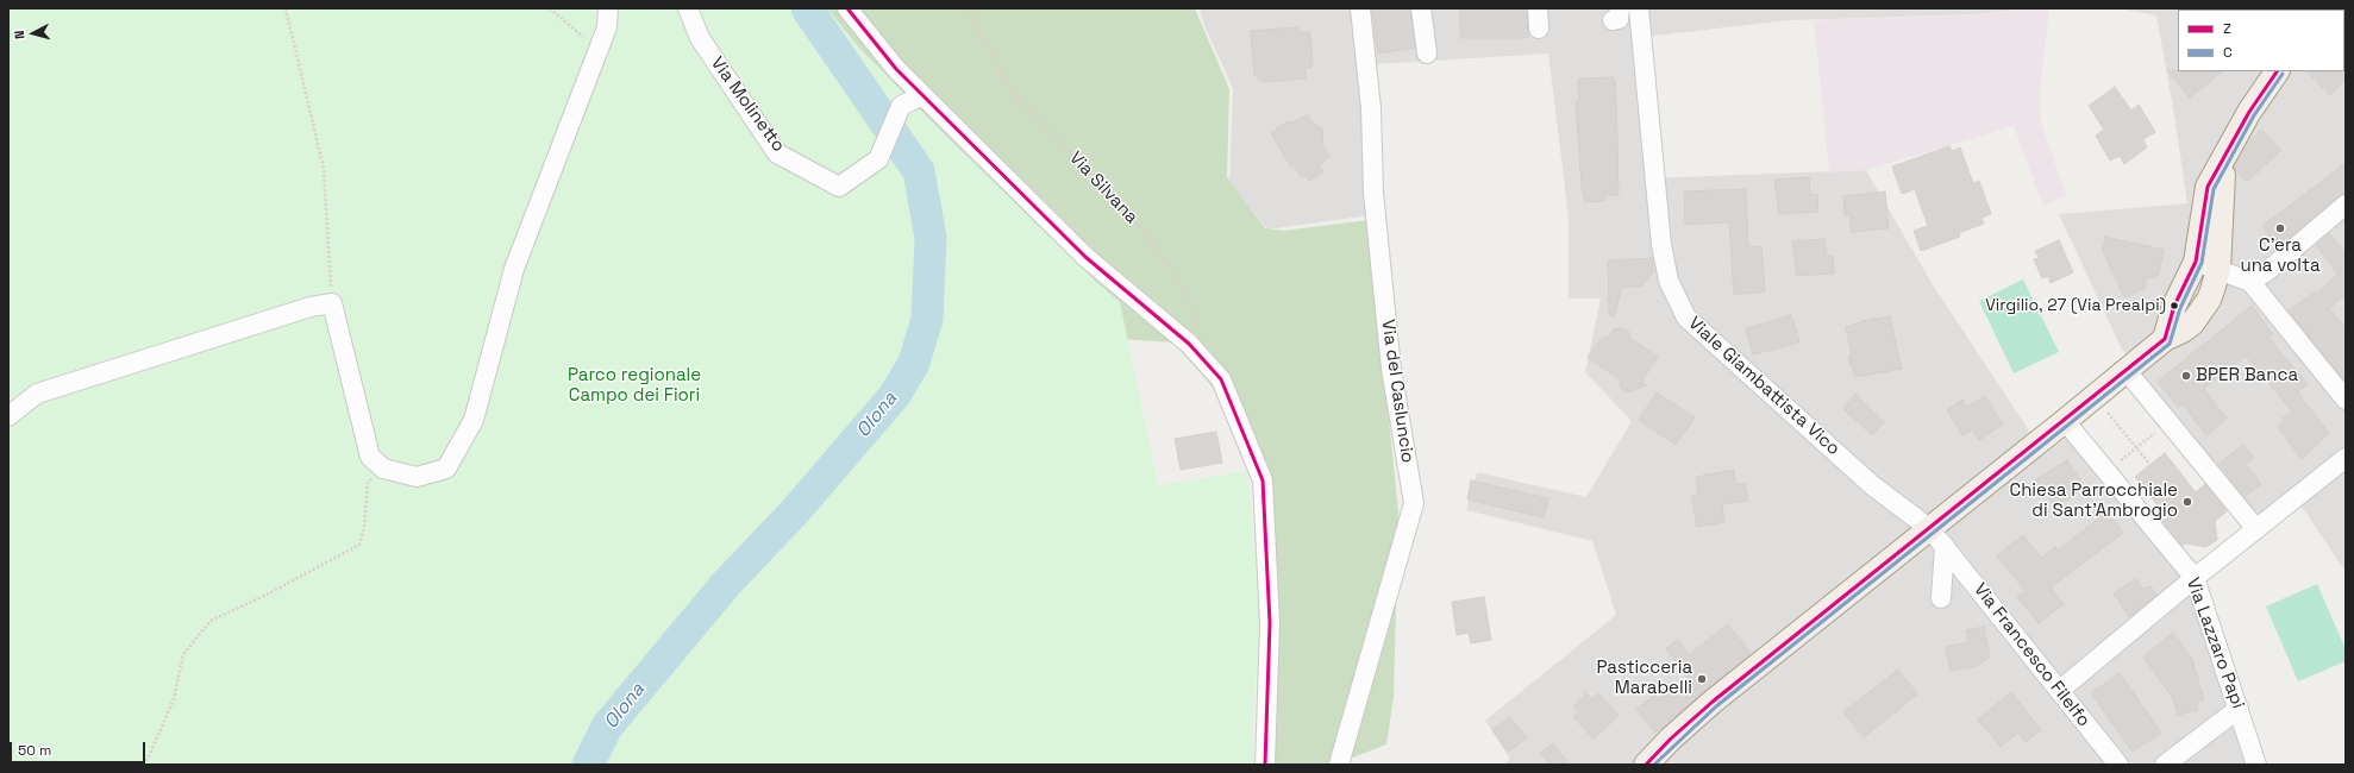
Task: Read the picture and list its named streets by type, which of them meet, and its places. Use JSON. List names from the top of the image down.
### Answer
{
  "streets": {
    "street": [
      "Via Molinetto",
      "Viale Giambattista Vico",
      "Via del Casluncio",
      "Via Lazzaro Papi",
      "Via Francesco Filelfo"
    ],
    "path": ["Via Silvana"]
  },
  "crossings": [
    ["Viale Giambattista Vico", "Via Francesco Filelfo"]
  ],
  "water": ["Olona"],
  "parks": ["Parco regionale Campo dei Fiori"],
  "places": [
    "C'era una volta",
    "Virgilio, 27 (Via Prealpi)",
    "BPER Banca",
    "Chiesa Parrocchiale di Sant'Ambrogio",
    "Pasticceria Marabelli"
  ],
  "lines": ["transit line Z", "transit line C"],
  "legend": ["Z", "C"],
  "scale_bar": "50 m",
  "north": "left"
}
